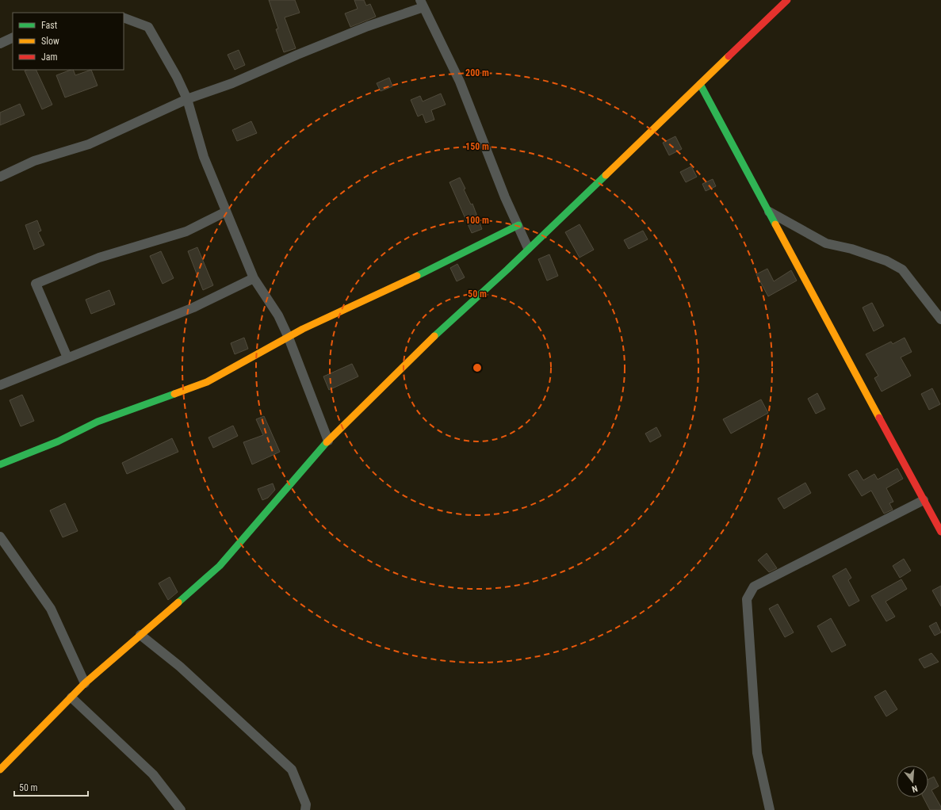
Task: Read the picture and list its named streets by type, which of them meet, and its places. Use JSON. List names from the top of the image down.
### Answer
{
  "legend": ["Fast", "Slow", "Jam"],
  "scale_bar": "50 m",
  "north": "bottom",
  "rings": [
    "200 m",
    "150 m",
    "100 m",
    "50 m"
  ]
}
